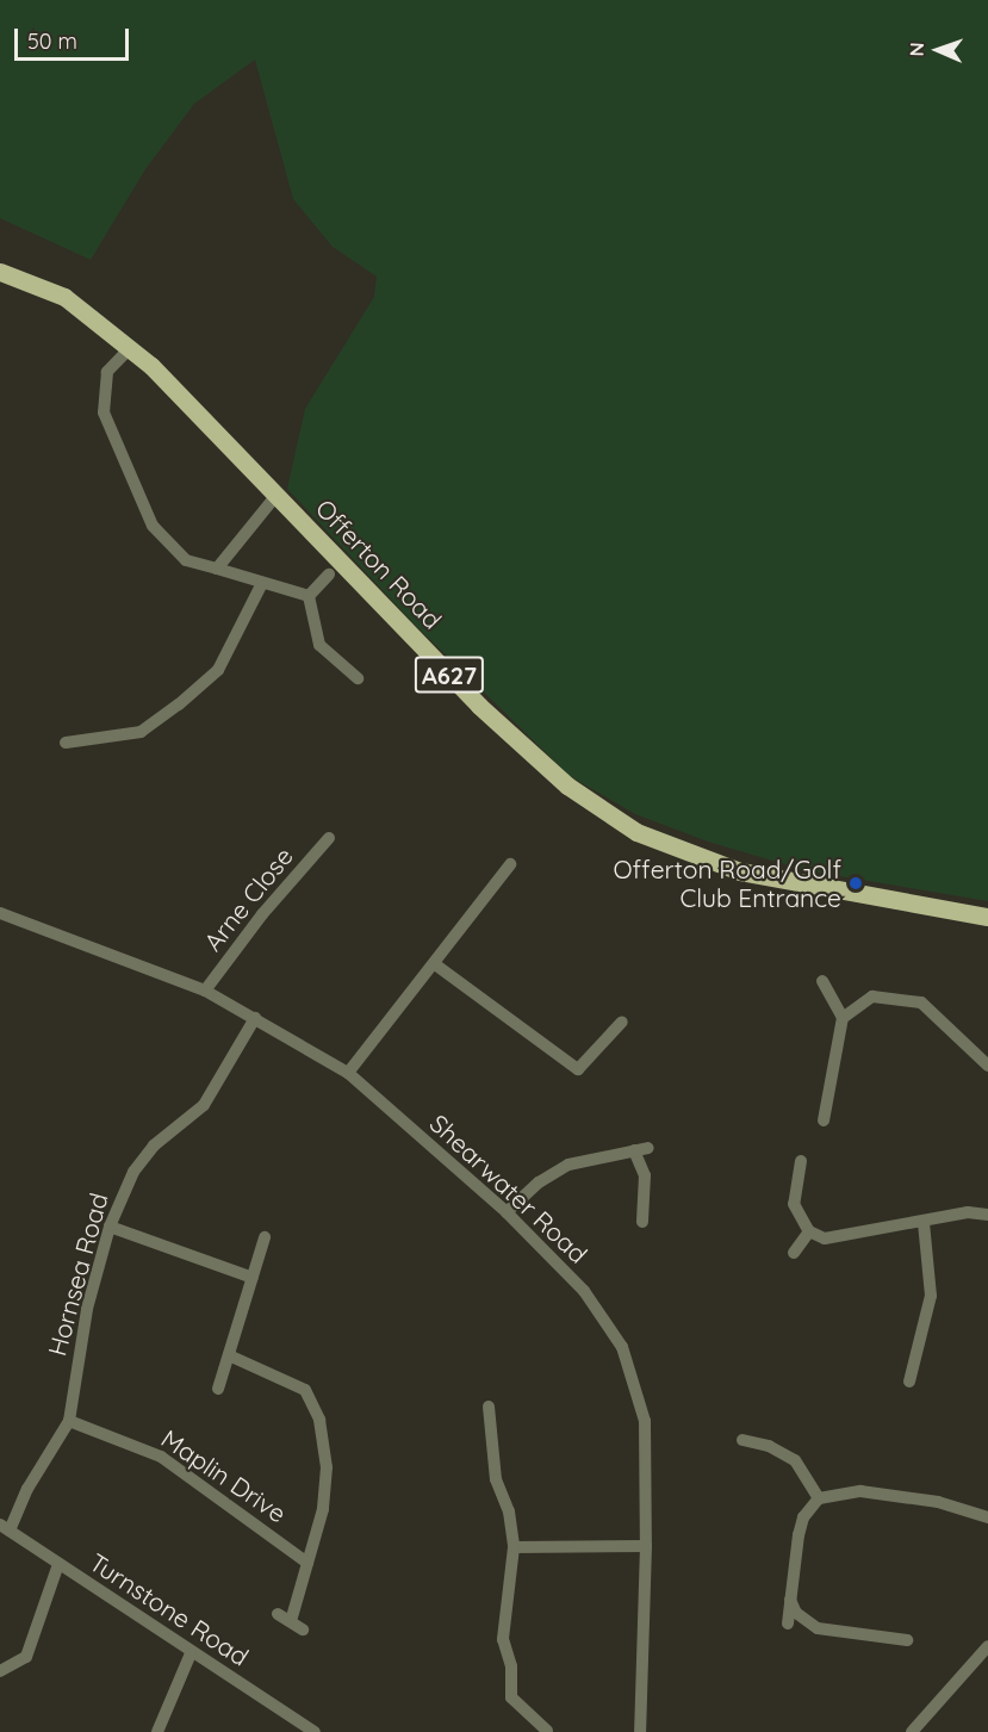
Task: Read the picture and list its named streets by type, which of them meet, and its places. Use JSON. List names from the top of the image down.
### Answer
{
  "streets": {
    "main road": ["Offerton Road", "A627"],
    "street": [
      "Arne Close",
      "Shearwater Road",
      "Hornsea Road",
      "Maplin Drive",
      "Turnstone Road"
    ]
  },
  "crossings": [
    ["Arne Close", "Shearwater Road"],
    ["Shearwater Road", "Hornsea Road"],
    ["Hornsea Road", "Maplin Drive"],
    ["Hornsea Road", "Turnstone Road"]
  ],
  "places": ["Offerton Road/Golf Club Entrance"],
  "scale_bar": "50 m",
  "north": "left"
}
